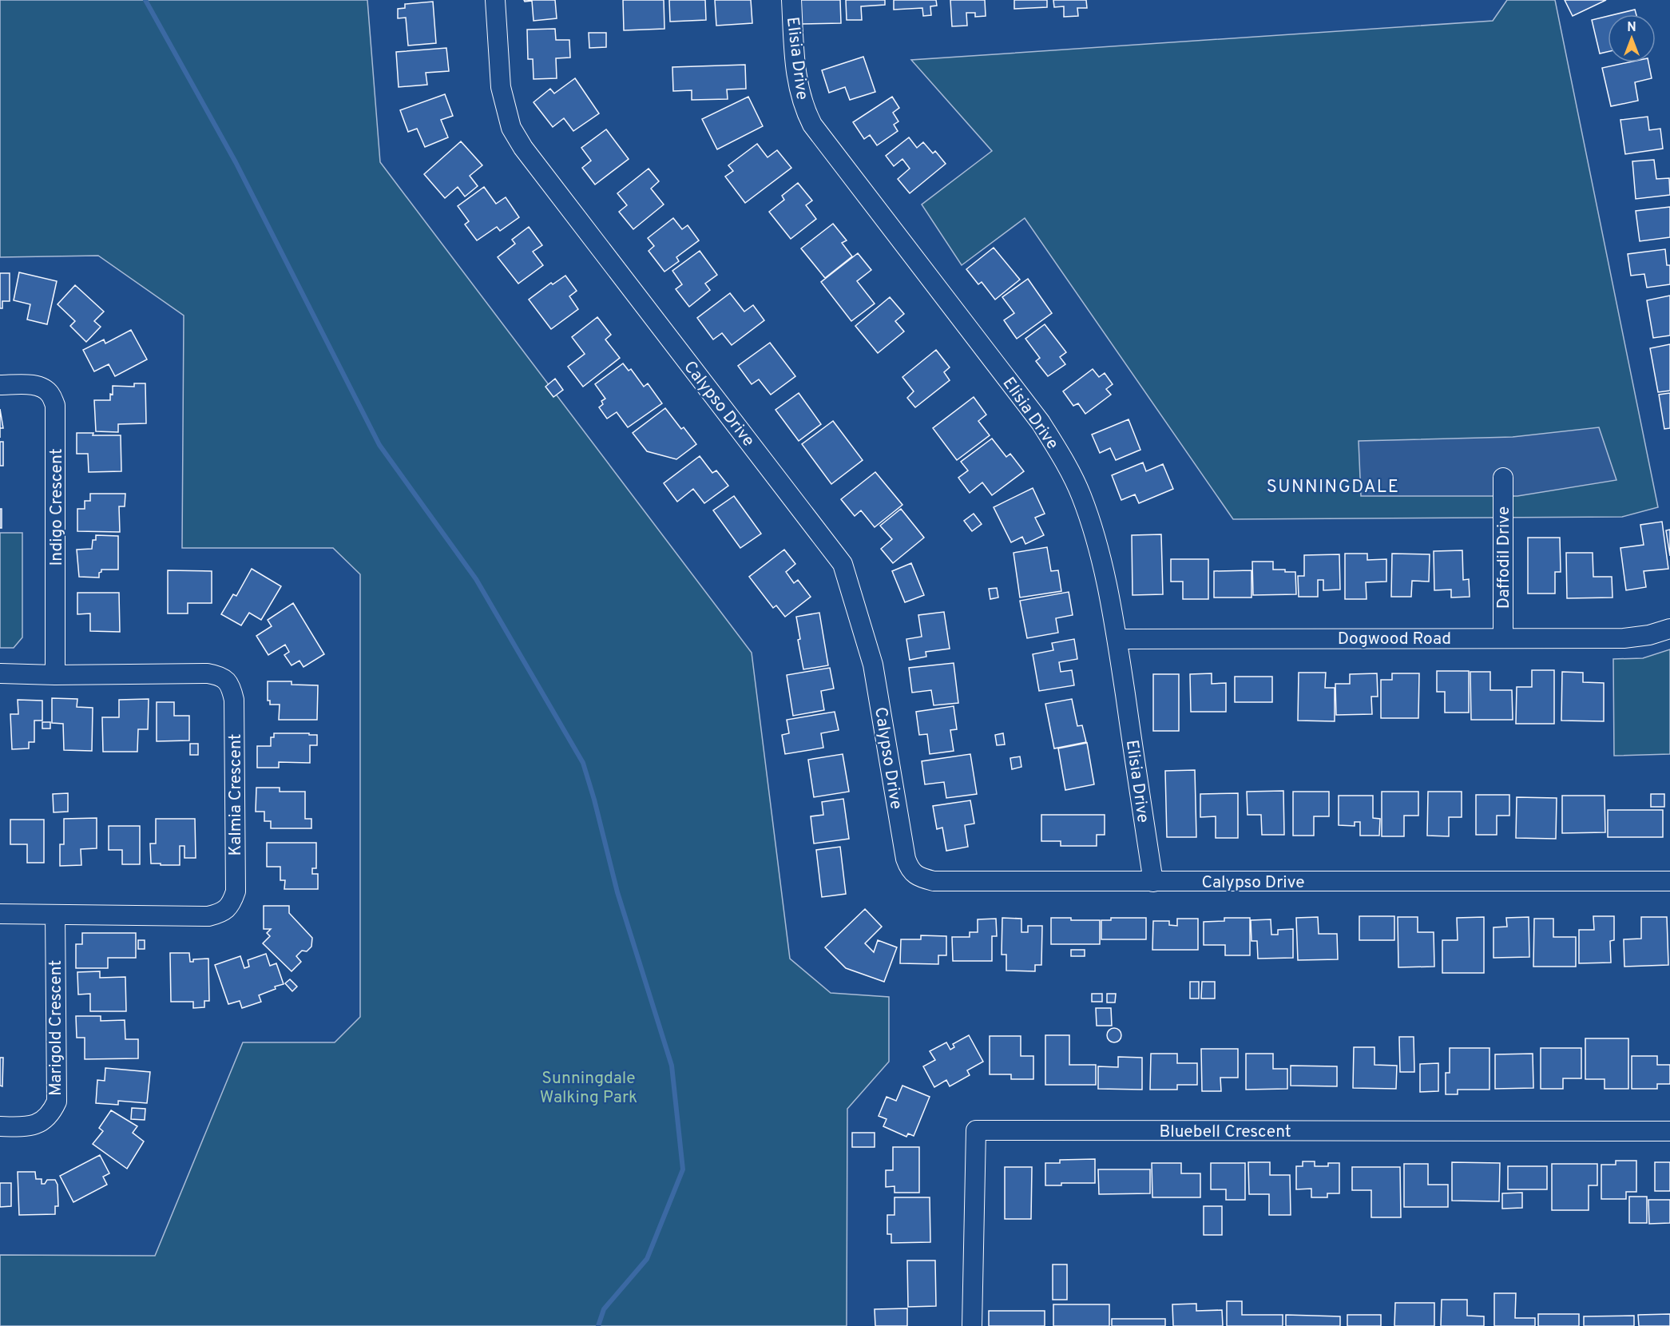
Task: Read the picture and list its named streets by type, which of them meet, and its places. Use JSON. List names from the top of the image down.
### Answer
{
  "streets": {
    "street": [
      "Elisia Drive",
      "Calypso Drive",
      "Indigo Crescent",
      "Daffodil Drive",
      "Dogwood Road",
      "Kalmia Crescent",
      "Marigold Crescent",
      "Bluebell Crescent"
    ]
  },
  "crossings": [
    ["Elisia Drive", "Calypso Drive"],
    ["Elisia Drive", "Dogwood Road"],
    ["Indigo Crescent", "Kalmia Crescent"],
    ["Daffodil Drive", "Dogwood Road"],
    ["Kalmia Crescent", "Marigold Crescent"]
  ],
  "districts": ["SUNNINGDALE"],
  "parks": ["Sunningdale Walking Park"],
  "north": "top"
}
